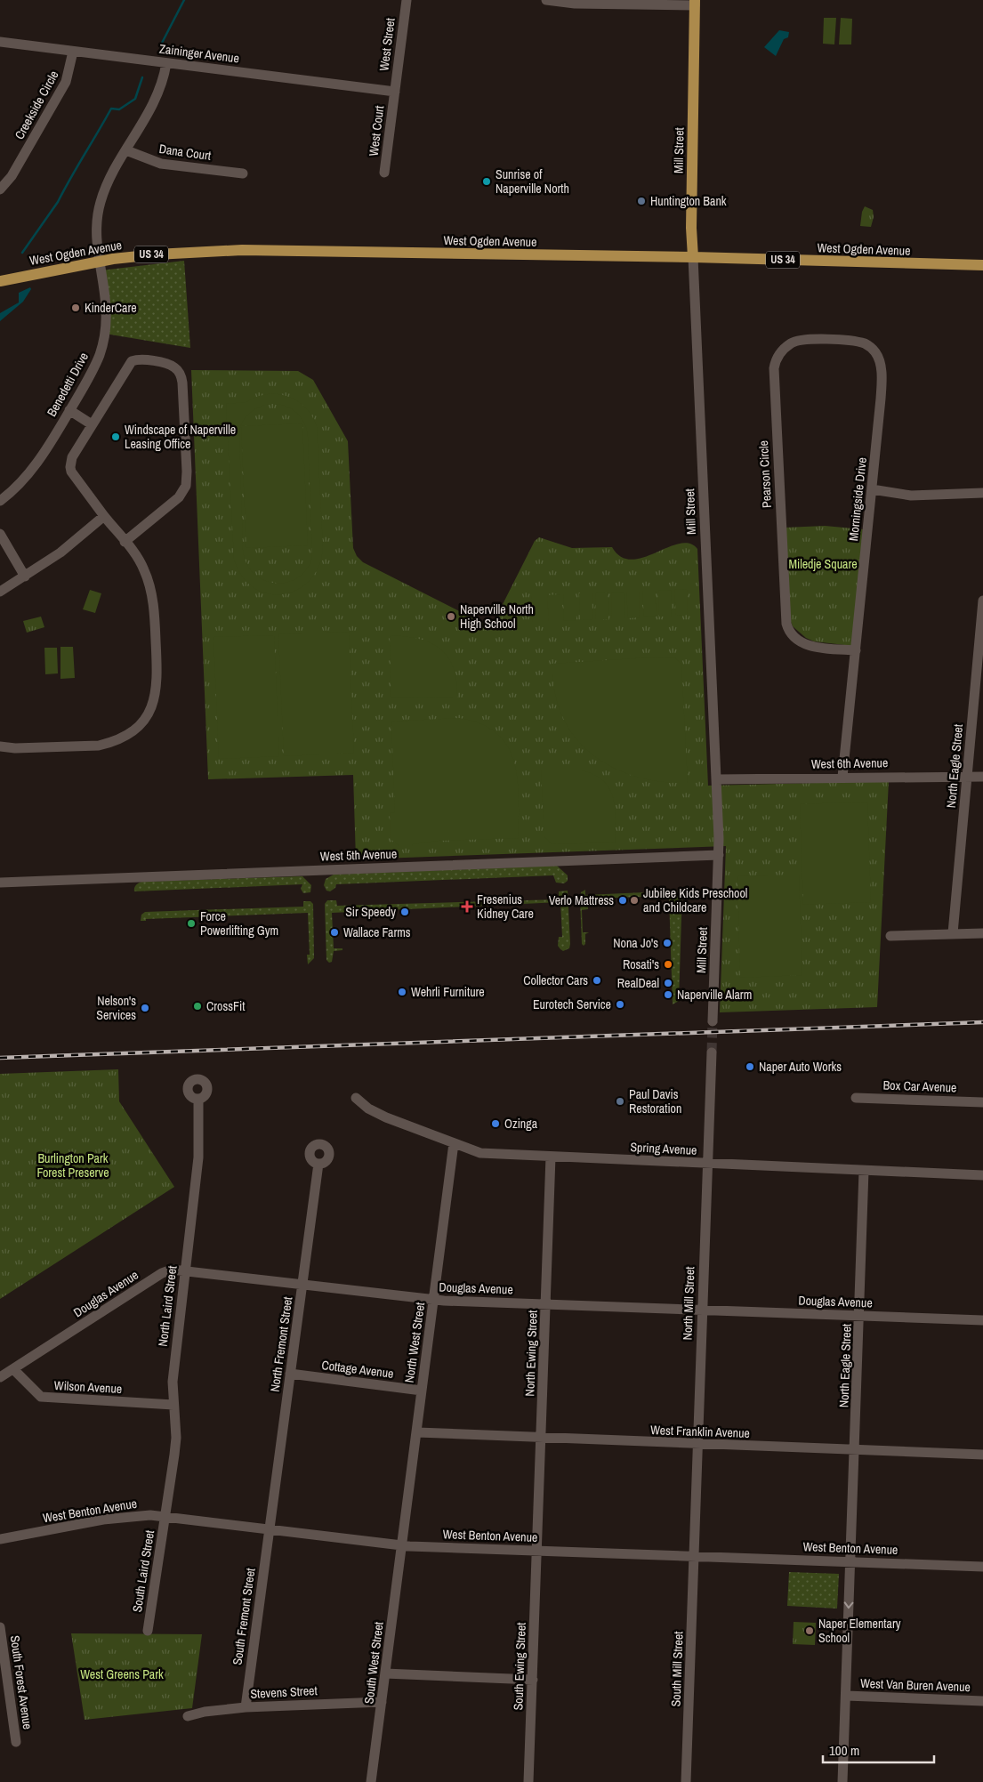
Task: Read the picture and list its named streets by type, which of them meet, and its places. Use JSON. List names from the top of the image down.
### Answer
{
  "streets": {
    "main road": ["Mill Street", "West Ogden Avenue", "US 34"],
    "street": [
      "West Street",
      "Zaininger Avenue",
      "Creekside Circle",
      "West Court",
      "Dana Court",
      "Benedetti Drive",
      "Pearson Circle",
      "Morningside Drive",
      "West 6th Avenue",
      "North Eagle Street",
      "West 5th Avenue",
      "Box Car Avenue",
      "Spring Avenue",
      "Douglas Avenue",
      "North Mill Street",
      "North Laird Street",
      "North West Street",
      "North Fremont Street",
      "North Ewing Street",
      "Cottage Avenue",
      "Wilson Avenue",
      "West Franklin Avenue",
      "West Benton Avenue",
      "South Laird Street",
      "South Fremont Street",
      "South West Street",
      "South Ewing Street",
      "South Mill Street",
      "South Forest Avenue",
      "West Van Buren Avenue",
      "Stevens Street"
    ]
  },
  "crossings": [
    ["West Street", "Zaininger Avenue"],
    ["West Street", "West Court"],
    ["Zaininger Avenue", "Creekside Circle"],
    ["Zaininger Avenue", "West Court"],
    ["Zaininger Avenue", "Benedetti Drive"],
    ["Mill Street", "West Ogden Avenue"],
    ["Mill Street", "West 6th Avenue"],
    ["Mill Street", "West 5th Avenue"],
    ["Dana Court", "Benedetti Drive"],
    ["West Ogden Avenue", "Benedetti Drive"],
    ["Pearson Circle", "Morningside Drive"],
    ["Morningside Drive", "West 6th Avenue"],
    ["West 6th Avenue", "North Eagle Street"],
    ["North Eagle Street", "Spring Avenue"],
    ["North Eagle Street", "Douglas Avenue"],
    ["North Eagle Street", "West Franklin Avenue"],
    ["North Eagle Street", "West Benton Avenue"],
    ["North Eagle Street", "West Van Buren Avenue"],
    ["Spring Avenue", "North Mill Street"],
    ["Spring Avenue", "North West Street"],
    ["Spring Avenue", "North Ewing Street"],
    ["Douglas Avenue", "North Mill Street"],
    ["Douglas Avenue", "North Laird Street"],
    ["Douglas Avenue", "North West Street"],
    ["Douglas Avenue", "North Fremont Street"],
    ["Douglas Avenue", "North Ewing Street"],
    ["Douglas Avenue", "Wilson Avenue"],
    ["North Mill Street", "West Franklin Avenue"],
    ["North Mill Street", "West Benton Avenue"],
    ["North Mill Street", "South Mill Street"],
    ["North Laird Street", "Wilson Avenue"],
    ["North Laird Street", "West Benton Avenue"],
    ["North Laird Street", "South Laird Street"],
    ["North West Street", "Cottage Avenue"],
    ["North West Street", "West Franklin Avenue"],
    ["North West Street", "West Benton Avenue"],
    ["North West Street", "South West Street"],
    ["North Fremont Street", "Cottage Avenue"],
    ["North Fremont Street", "West Benton Avenue"],
    ["North Fremont Street", "South Fremont Street"],
    ["North Ewing Street", "West Franklin Avenue"],
    ["North Ewing Street", "West Benton Avenue"],
    ["North Ewing Street", "South Ewing Street"],
    ["West Benton Avenue", "South Laird Street"],
    ["West Benton Avenue", "South Fremont Street"],
    ["West Benton Avenue", "South West Street"],
    ["West Benton Avenue", "South Ewing Street"],
    ["West Benton Avenue", "South Mill Street"],
    ["South Fremont Street", "Stevens Street"],
    ["South West Street", "Stevens Street"]
  ],
  "parks": ["Miledje Square", "Burlington Park Forest Preserve", "West Greens Park"],
  "places": {
    "other": [
      "Sunrise of Naperville North",
      "Huntington Bank",
      "KinderCare",
      "Windscape of Naperville Leasing Office",
      "Naperville North High School",
      "Verlo Mattress",
      "Jubilee Kids Preschool and Childcare",
      "Sir Speedy",
      "Force Powerlifting Gym",
      "Wallace Farms",
      "Nona Jo's",
      "Rosati's",
      "Collector Cars",
      "RealDeal",
      "Wehrli Furniture",
      "Naperville Alarm",
      "Eurotech Service",
      "CrossFit",
      "Nelson's Services",
      "Naper Auto Works",
      "Paul Davis Restoration",
      "Ozinga",
      "Naper Elementary School"
    ],
    "health": ["Fresenius Kidney Care"]
  },
  "scale_bar": "100 m"
}
